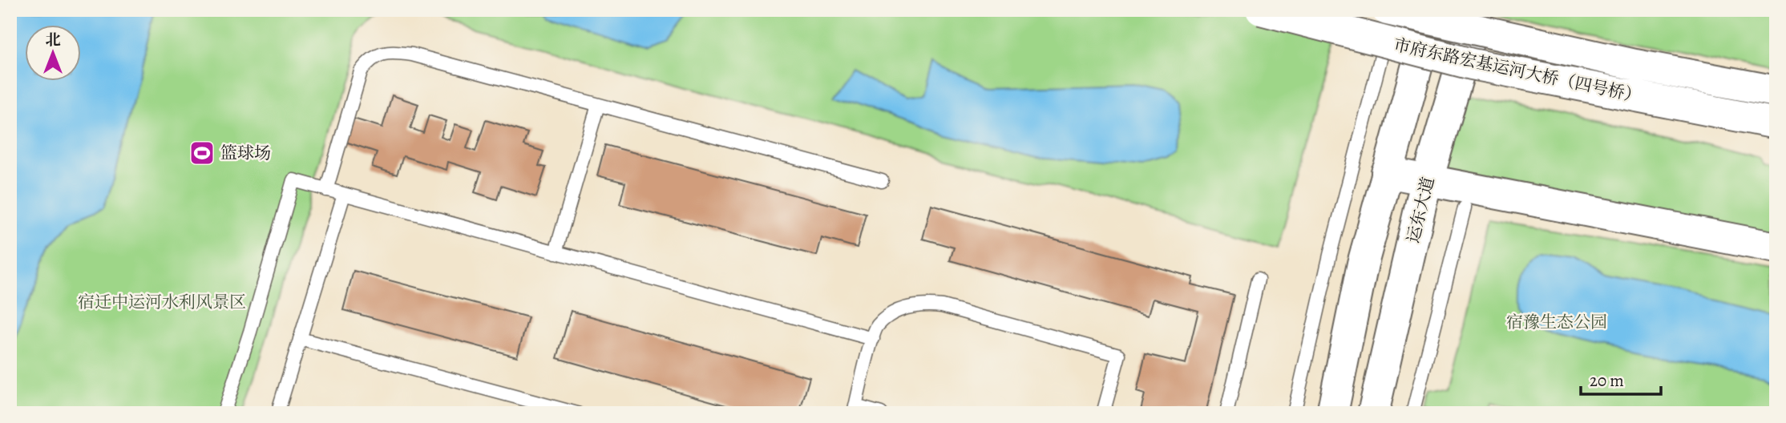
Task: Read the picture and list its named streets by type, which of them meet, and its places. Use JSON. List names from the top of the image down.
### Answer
{
  "streets": {
    "main road": ["市府东路宏基运河大桥（四号桥）", "运东大道"]
  },
  "parks": ["宿迁中运河水利风景区", "宿豫生态公园"],
  "places": {
    "sports": ["篮球场"]
  },
  "scale_bar": "20 m",
  "north": "top"
}
